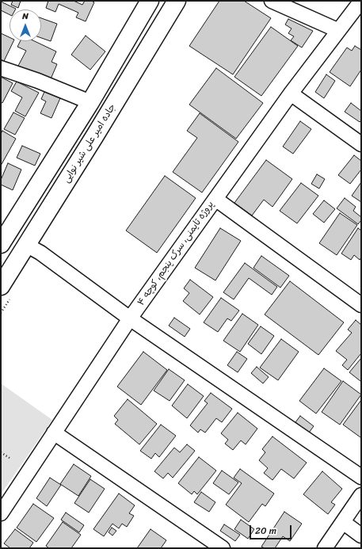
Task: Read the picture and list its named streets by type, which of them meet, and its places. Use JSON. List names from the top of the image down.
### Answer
{
  "streets": {
    "main road": ["جاده امیر علی شیر نوایی"],
    "street": ["پروژه تایمنی، سرک پنجم، کوچه ۴"]
  },
  "scale_bar": "20 m",
  "north": "top"
}
